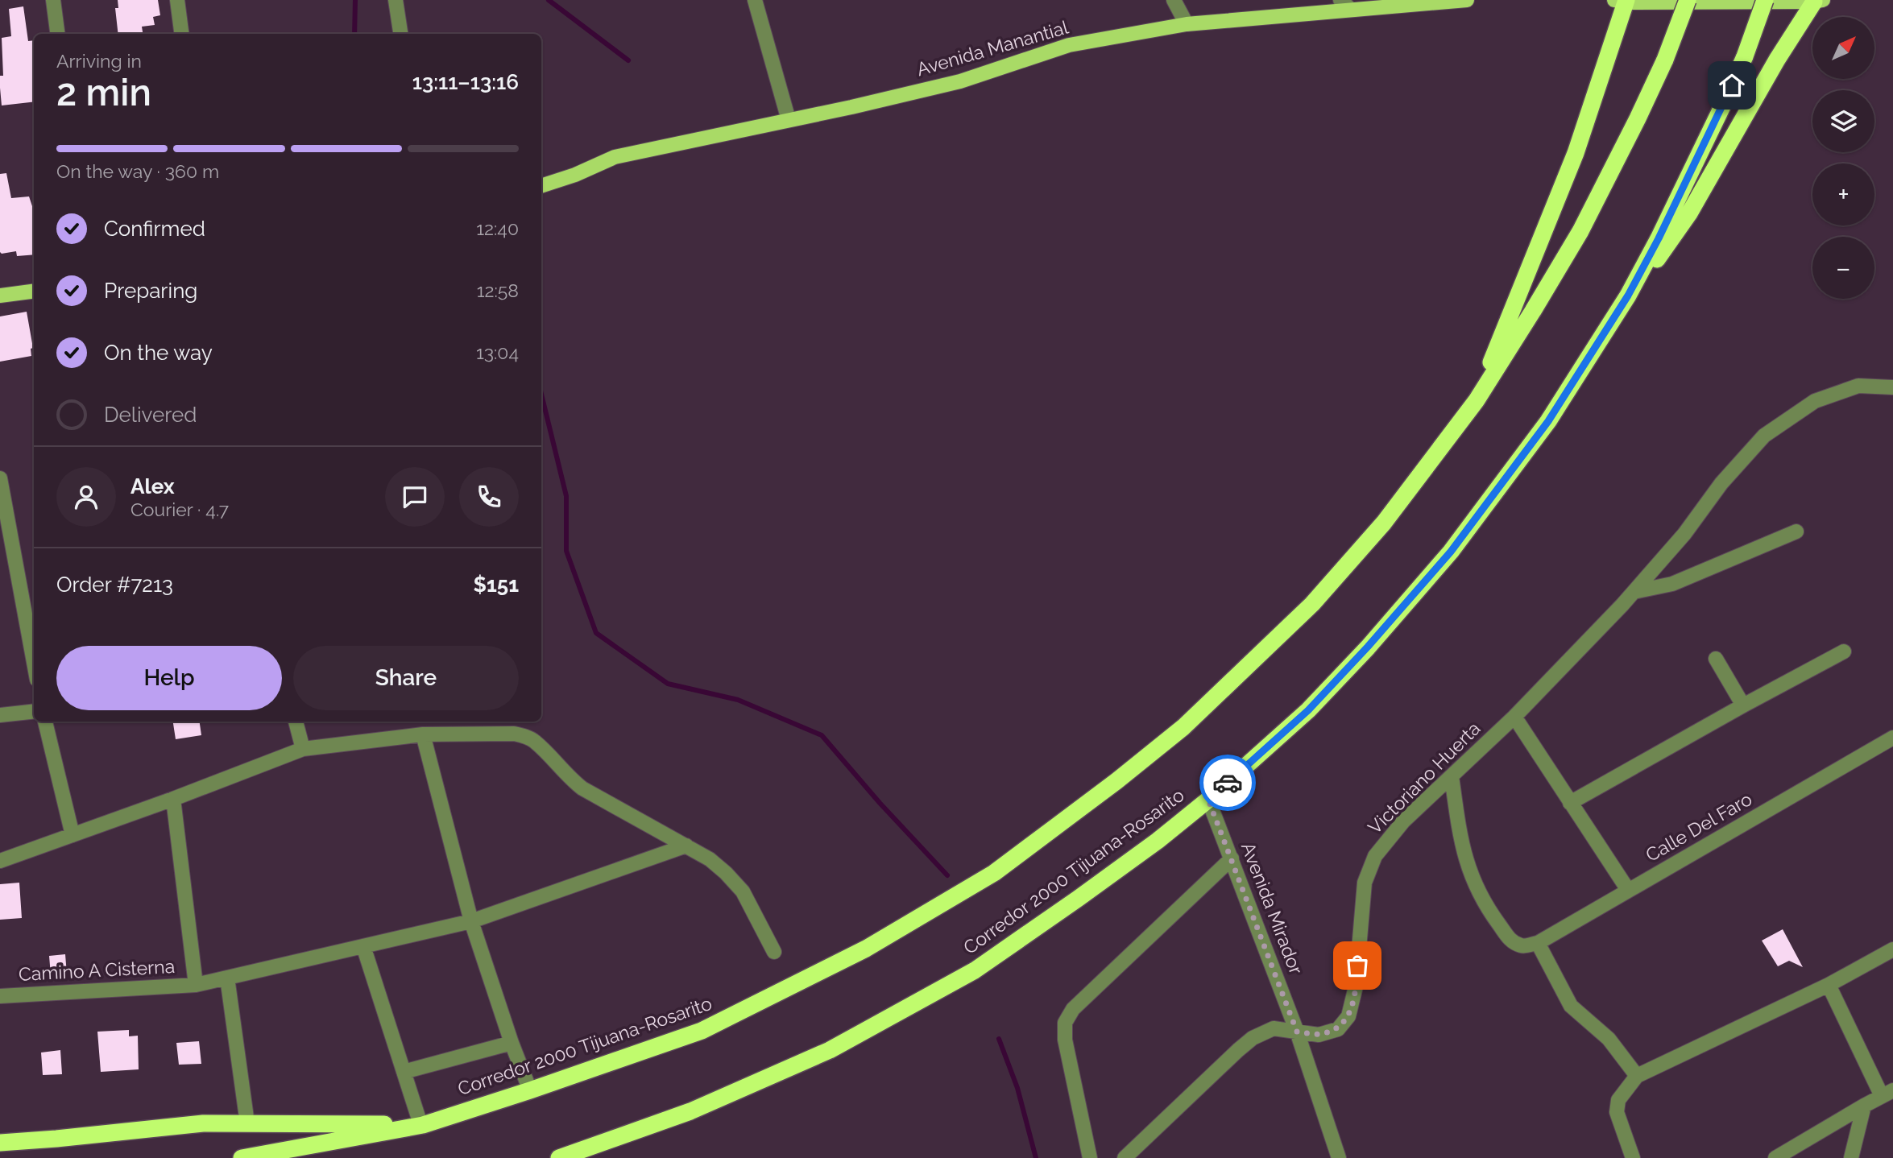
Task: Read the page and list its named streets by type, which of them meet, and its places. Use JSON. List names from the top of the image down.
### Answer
{
  "streets": {
    "highway": ["Corredor 2000 Tijuana-Rosarito"],
    "main road": ["Avenida Manantial"],
    "street": [
      "Victoriano Huerta",
      "Calle Del Faro",
      "Avenida Mirador",
      "Camino A Cisterna"
    ]
  },
  "crossings": [
    ["Victoriano Huerta", "Calle Del Faro"],
    ["Victoriano Huerta", "Avenida Mirador"],
    ["Corredor 2000 Tijuana-Rosarito", "Avenida Mirador"]
  ],
  "north": "top right",
  "page": {
    "map_buttons": ["+", "−"],
    "heading": ["2 min", "Arriving in", "13:11–13:16"],
    "panel": [
      "Alex",
      "Courier · 4.7",
      "Order #7213",
      "$151"
    ],
    "bar": "On the way · 360 m",
    "list": [
      ["Confirmed", "12:40"],
      ["Preparing", "12:58"],
      ["On the way", "13:04"],
      "Delivered"
    ],
    "buttons": ["Help", "Share"]
  }
}
